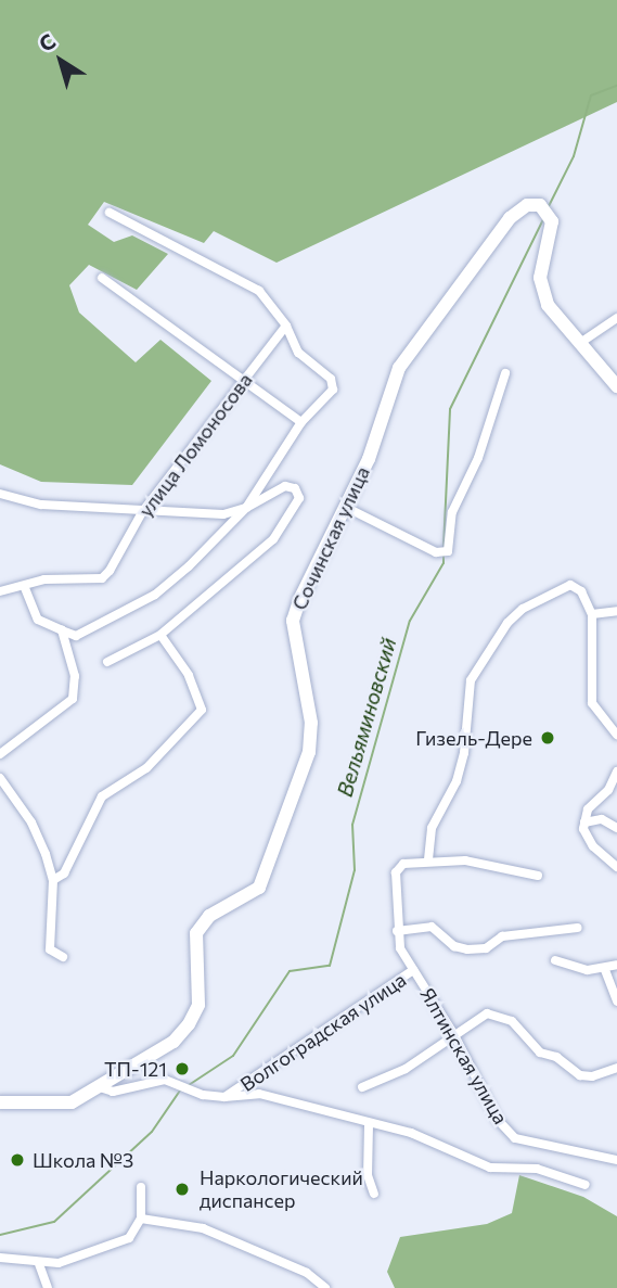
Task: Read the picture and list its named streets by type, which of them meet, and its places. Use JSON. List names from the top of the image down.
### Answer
{
  "streets": {
    "highway": ["Сочинская улица"],
    "street": ["улица Ломоносова", "Волгоградская улица", "Ялтинская улица"]
  },
  "crossings": [
    ["Сочинская улица", "Волгоградская улица"],
    ["Волгоградская улица", "Ялтинская улица"]
  ],
  "water": ["Вельяминовский"],
  "places": [
    "Гизель-Дере",
    "ТП-121",
    "Школа №3",
    "Наркологический диспансер"
  ],
  "north": "top left"
}
